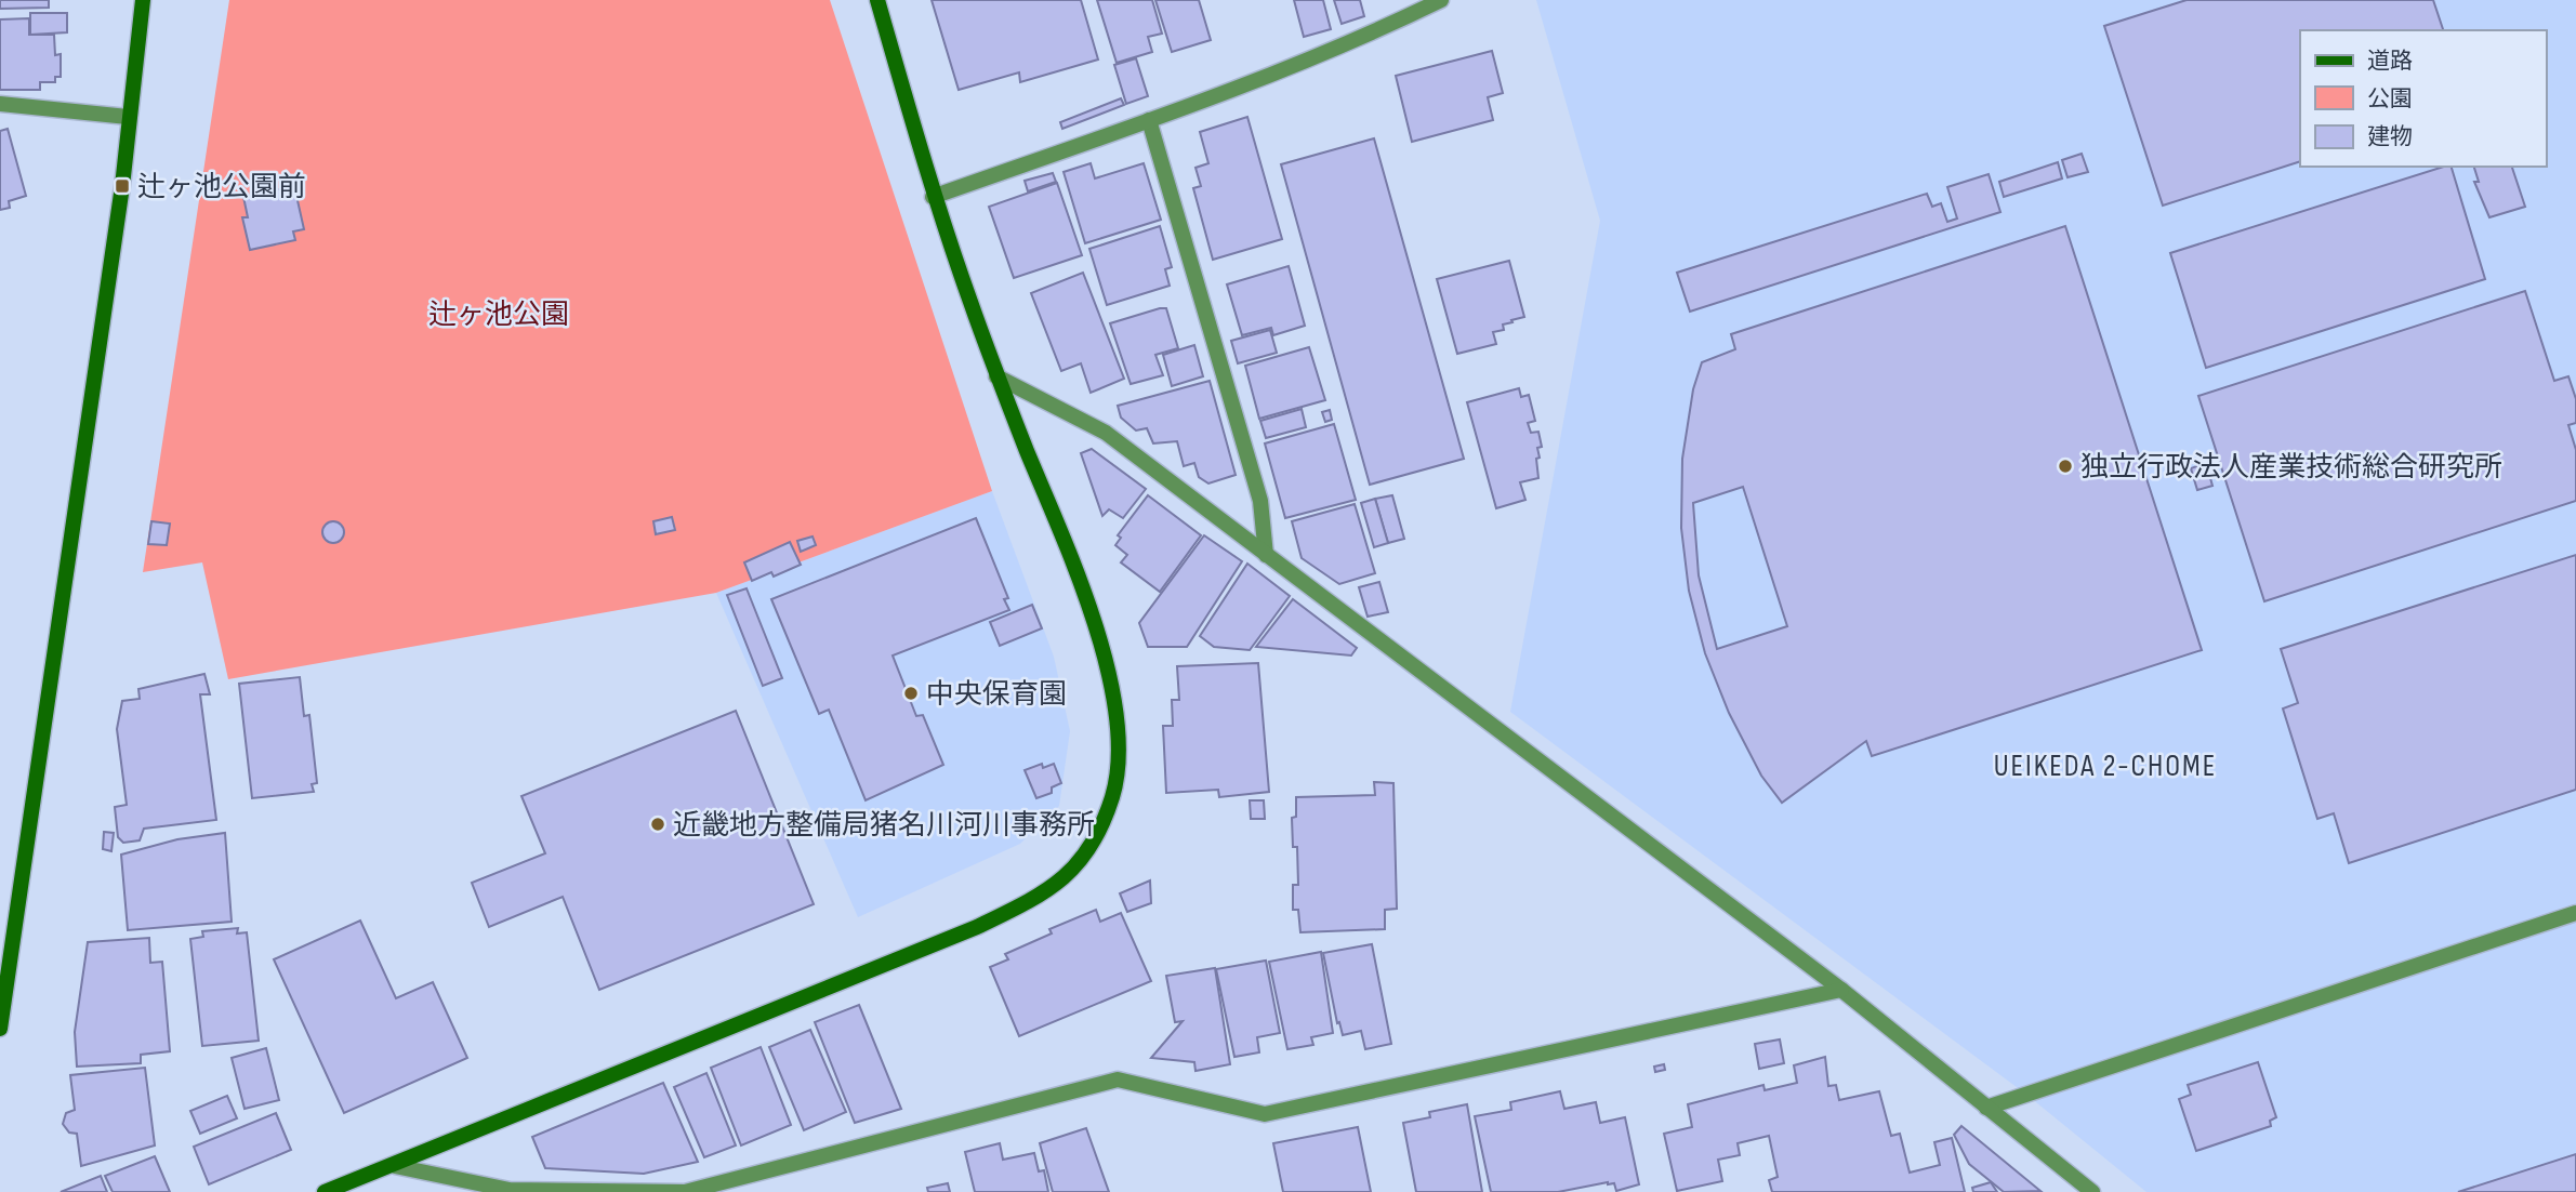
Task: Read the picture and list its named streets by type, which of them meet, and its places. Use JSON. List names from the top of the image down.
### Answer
{
  "districts": ["UEIKEDA 2-CHOME"],
  "parks": ["辻ヶ池公園"],
  "places": {
    "transit": ["辻ヶ池公園前"],
    "other": ["独立行政法人産業技術総合研究所", "中央保育園", "近畿地方整備局猪名川河川事務所"]
  },
  "legend": ["道路", "公園", "建物"]
}
